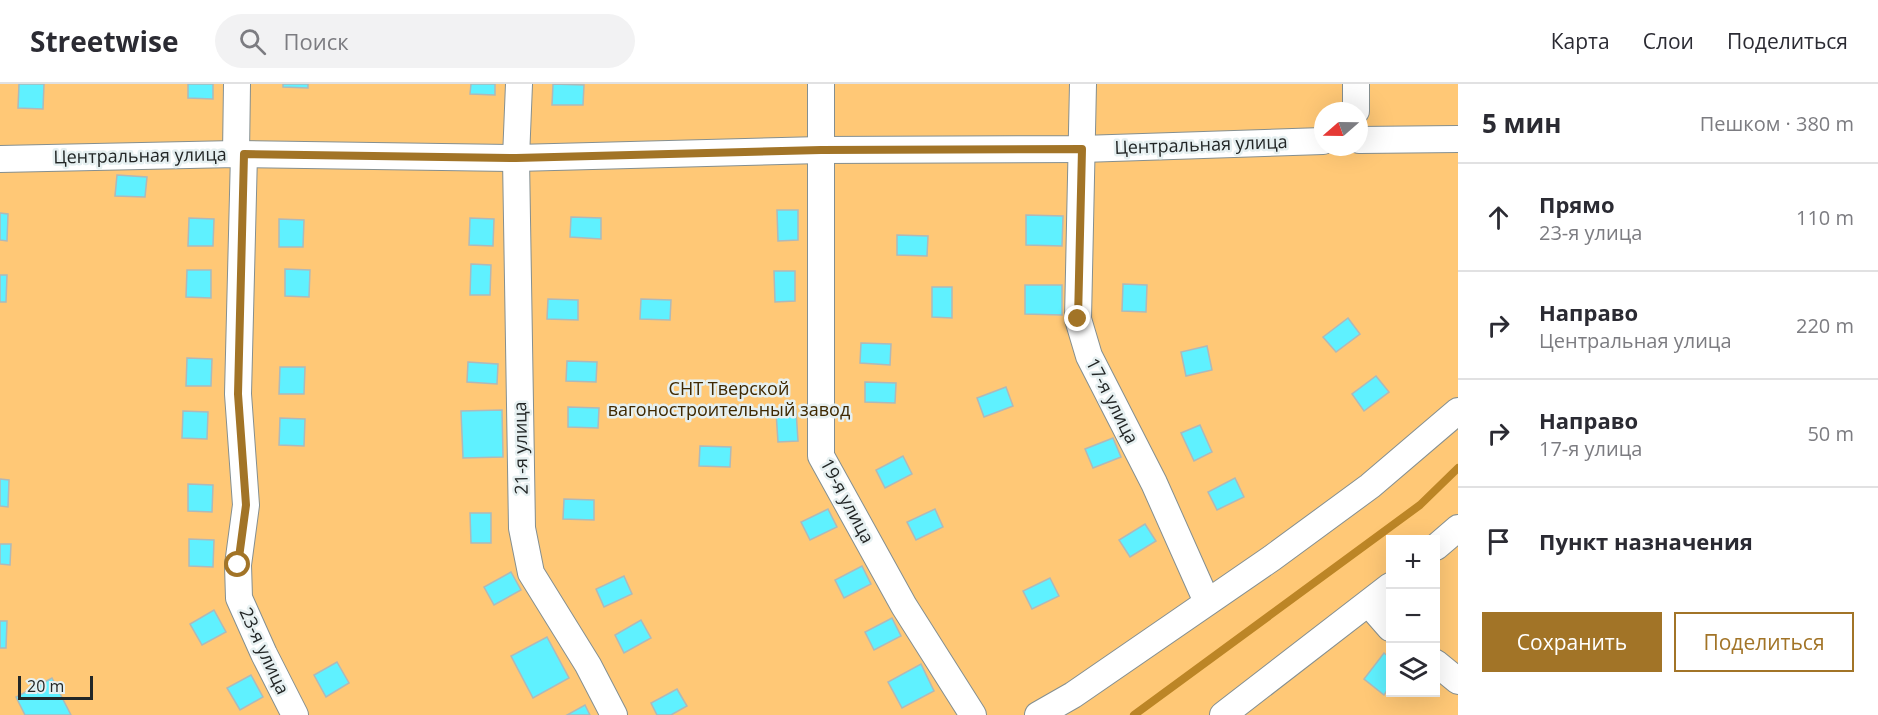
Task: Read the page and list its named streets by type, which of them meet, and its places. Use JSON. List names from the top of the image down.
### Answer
{
  "streets": {
    "street": [
      "Центральная улица",
      "17-я улица",
      "21-я улица",
      "19-я улица",
      "23-я улица"
    ]
  },
  "crossings": [
    ["Центральная улица", "17-я улица"],
    ["Центральная улица", "21-я улица"],
    ["Центральная улица", "19-я улица"],
    ["Центральная улица", "23-я улица"]
  ],
  "parks": ["СНТ Тверской вагоностроительный завод"],
  "scale_bar": "20 m",
  "north": "left",
  "page": {
    "header": "Streetwise",
    "search": "Поиск",
    "nav": ["Карта", "Слои", "Поделиться"],
    "heading": ["5 мин", "Пешком · 380 m"],
    "list": [
      ["Прямо", "23-я улица", "110 m"],
      ["Направо", "Центральная улица", "220 m"],
      ["Направо", "17-я улица", "50 m"],
      "Пункт назначения"
    ],
    "map_buttons": ["+", "−"],
    "buttons": ["Сохранить", "Поделиться"],
    "scale": "20 m"
  }
}
